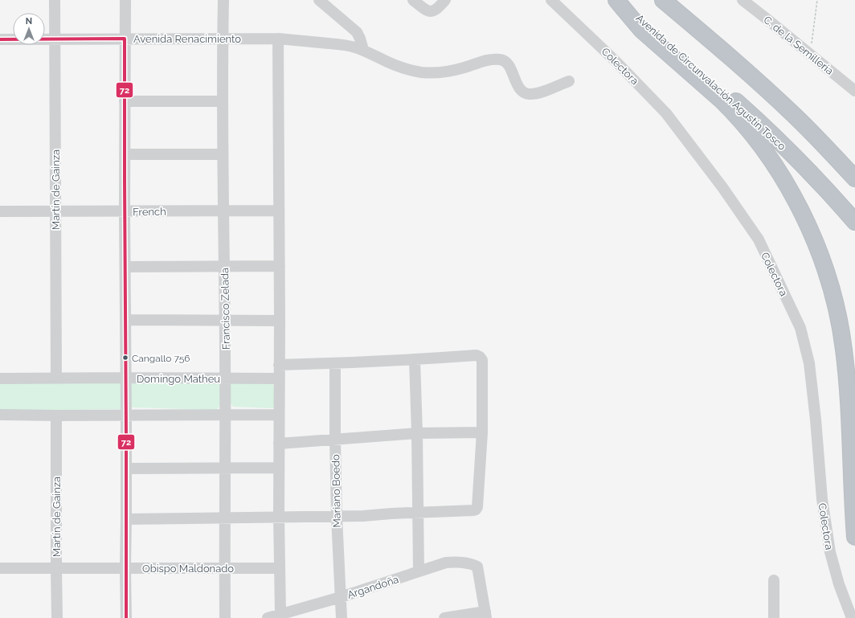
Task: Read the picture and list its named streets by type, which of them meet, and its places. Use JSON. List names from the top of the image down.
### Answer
{
  "streets": {
    "highway": ["Avenida de Circunvalación Agustín Tosco"],
    "street": [
      "Avenida Renacimiento",
      "C. de la Semilleria",
      "Colectora",
      "Martín de Gainza",
      "French",
      "Francisco Zelada",
      "Domingo Matheu",
      "Mariano Boedo",
      "Obispo Maldonado",
      "Argandoña"
    ]
  },
  "crossings": [
    ["Avenida Renacimiento", "Martín de Gainza"],
    ["Avenida Renacimiento", "Francisco Zelada"],
    ["Martín de Gainza", "French"],
    ["Martín de Gainza", "Domingo Matheu"],
    ["Martín de Gainza", "Obispo Maldonado"],
    ["French", "Francisco Zelada"],
    ["Francisco Zelada", "Domingo Matheu"],
    ["Francisco Zelada", "Obispo Maldonado"],
    ["Mariano Boedo", "Argandoña"]
  ],
  "places": ["Cangallo 756"],
  "lines": ["transit line 72"],
  "north": "top"
}
